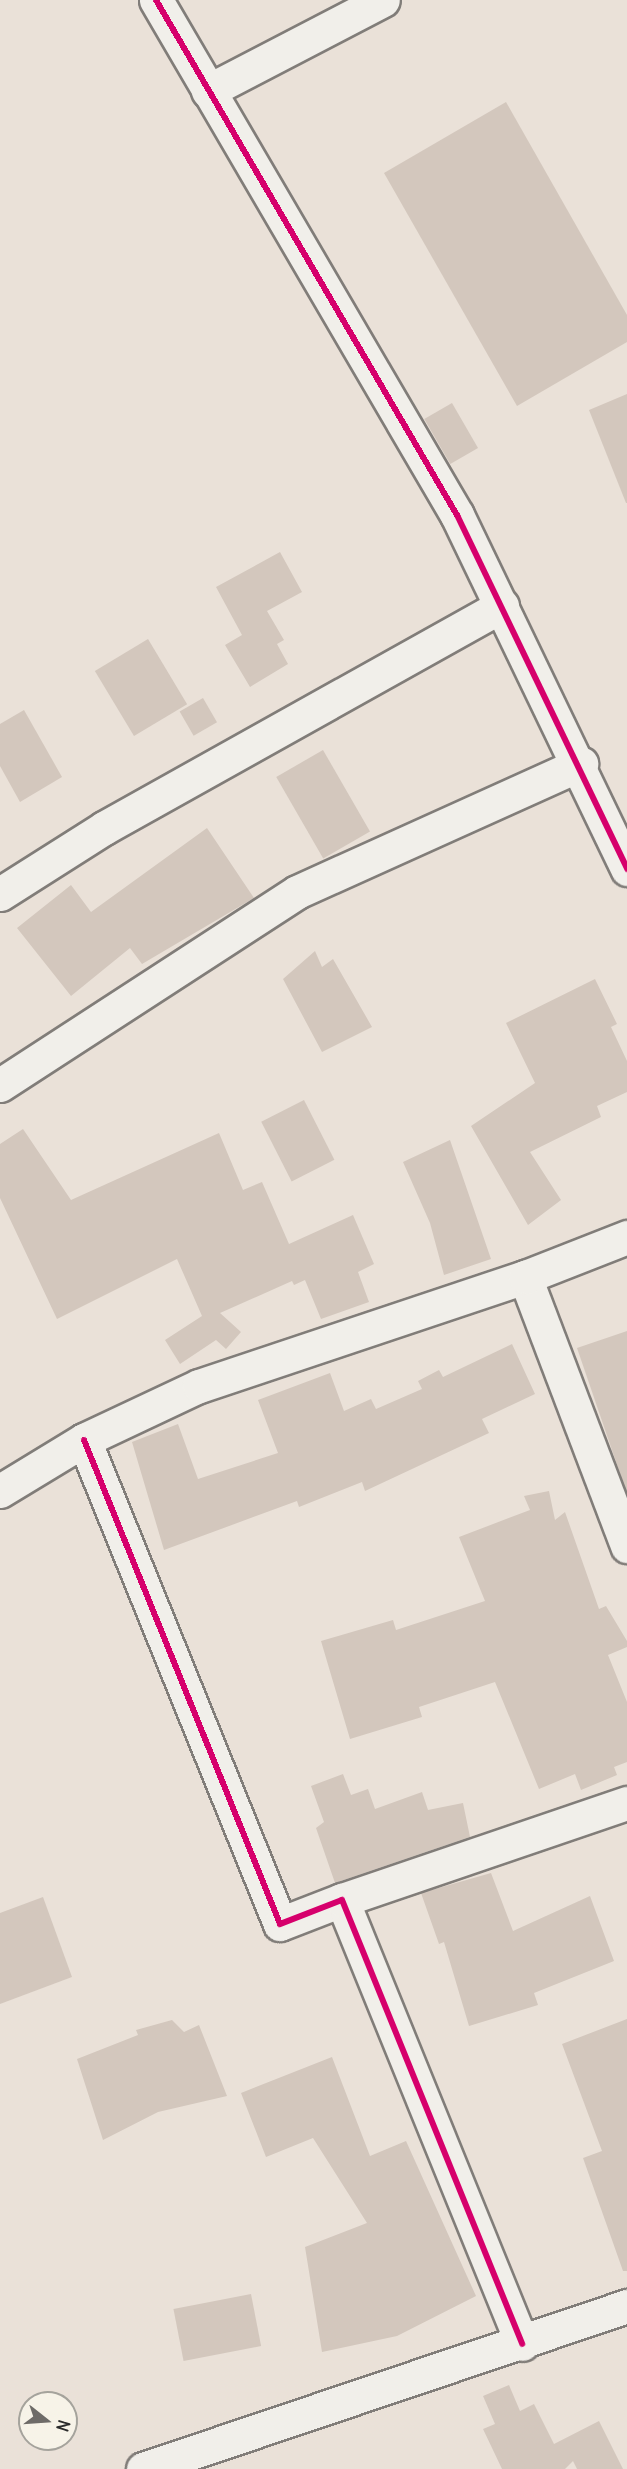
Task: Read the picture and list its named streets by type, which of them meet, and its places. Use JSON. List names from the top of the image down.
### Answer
{
  "north": "right"
}
